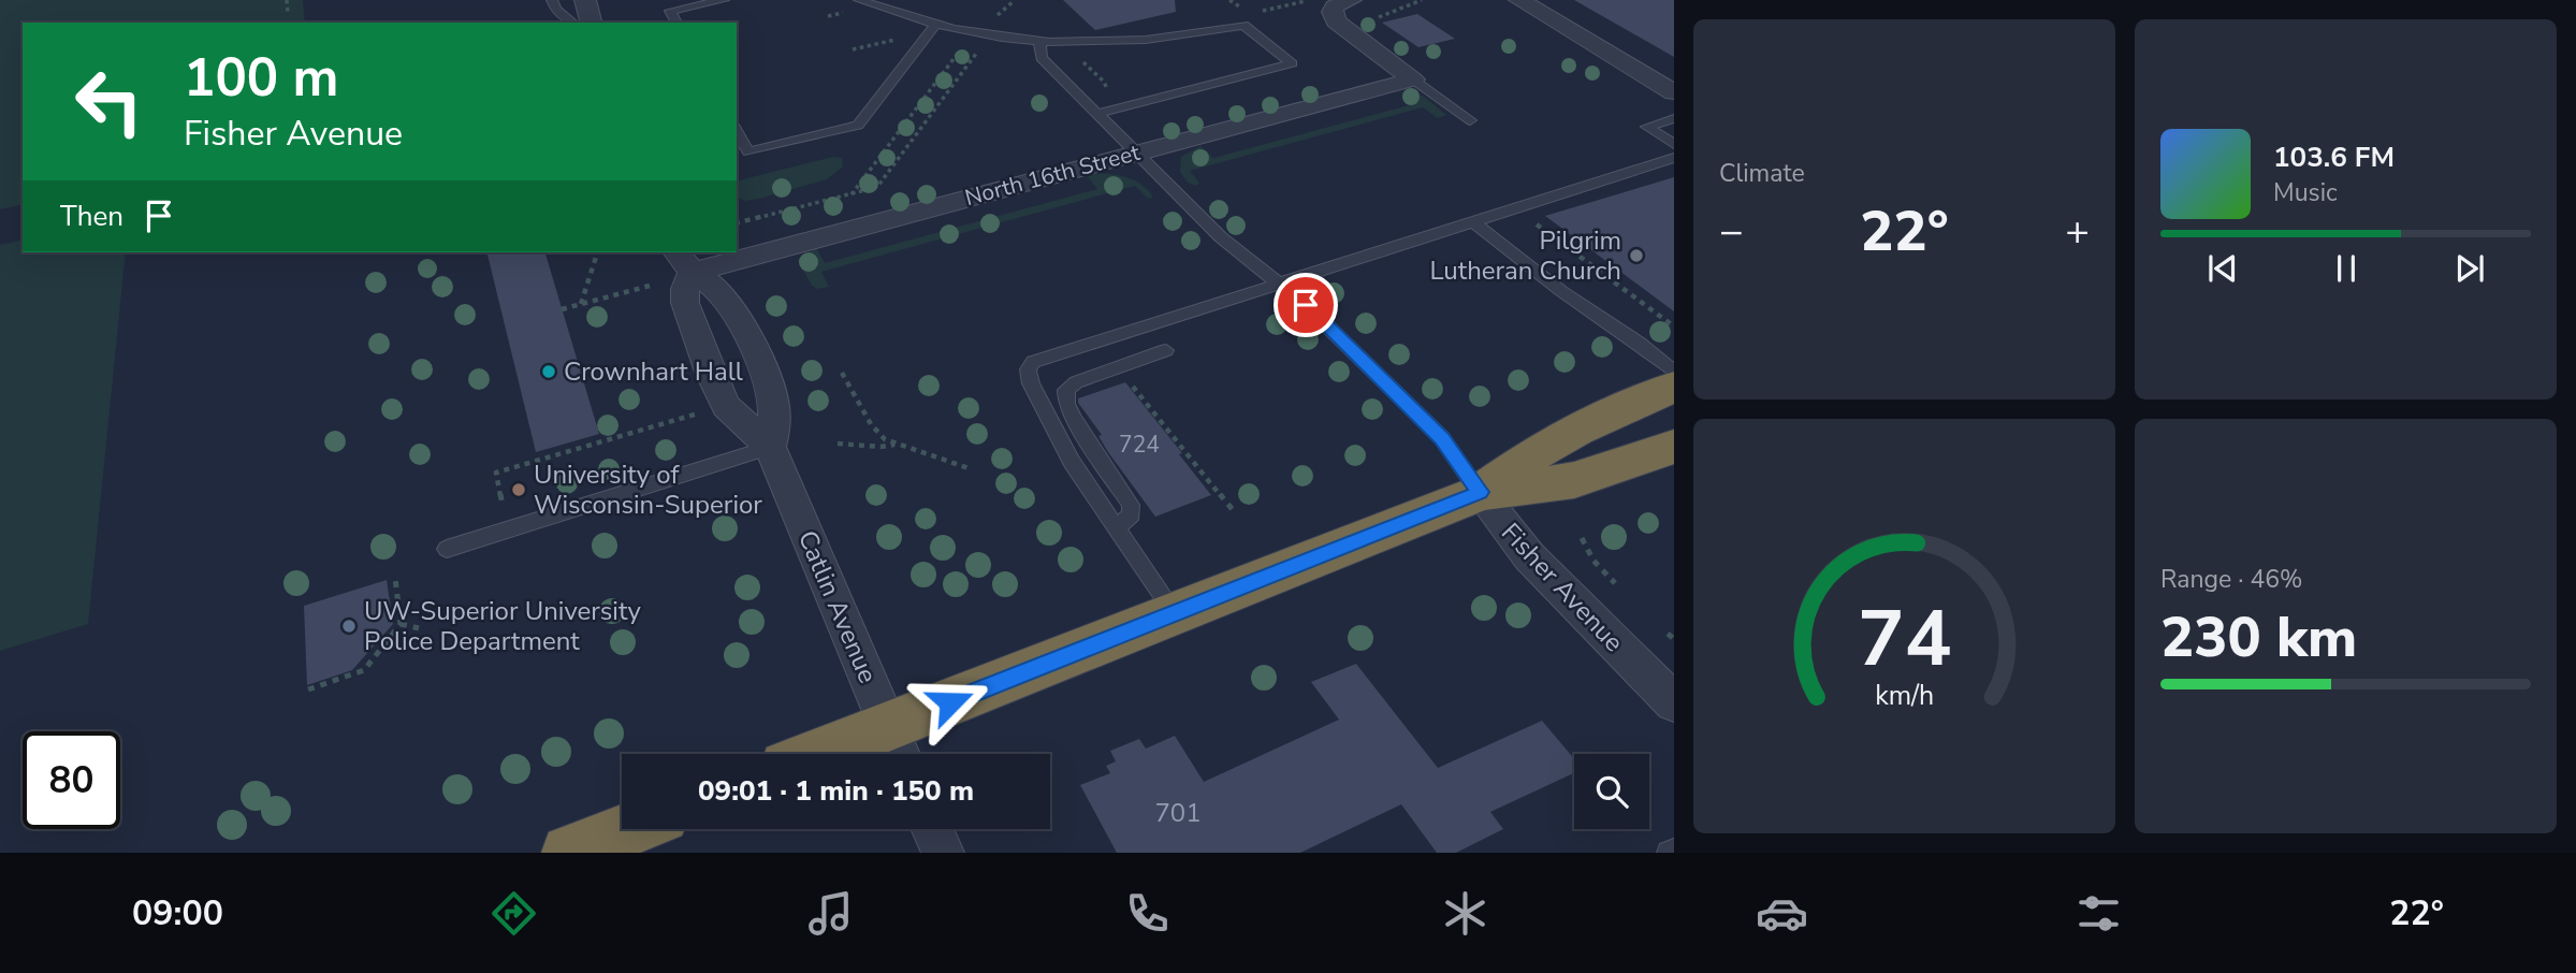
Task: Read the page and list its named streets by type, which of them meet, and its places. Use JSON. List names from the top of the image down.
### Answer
{
  "streets": {
    "street": ["North 16th Street", "Fisher Avenue", "Catlin Avenue"]
  },
  "crossings": [
    ["North 16th Street", "Fisher Avenue"],
    ["North 16th Street", "Catlin Avenue"]
  ],
  "places": [
    "Pilgrim Lutheran Church",
    "Crownhart Hall",
    "University of Wisconsin-Superior",
    "UW-Superior University Police Department"
  ],
  "house_numbers": ["724", "701"],
  "page": {
    "tile": [
      "Climate",
      ["Range · 46%", "230 km"]
    ],
    "turn": ["100 m", "Fisher Avenue"],
    "song": ["103.6 FM", "Music"],
    "then": "Then",
    "heat": ["−", "22°", "+"],
    "limit": "80",
    "trip": "09:01 · 1 min · 150 m",
    "tabs": ["09:00", "22°"],
    "gauge": ["74", "km/h"]
  }
}
